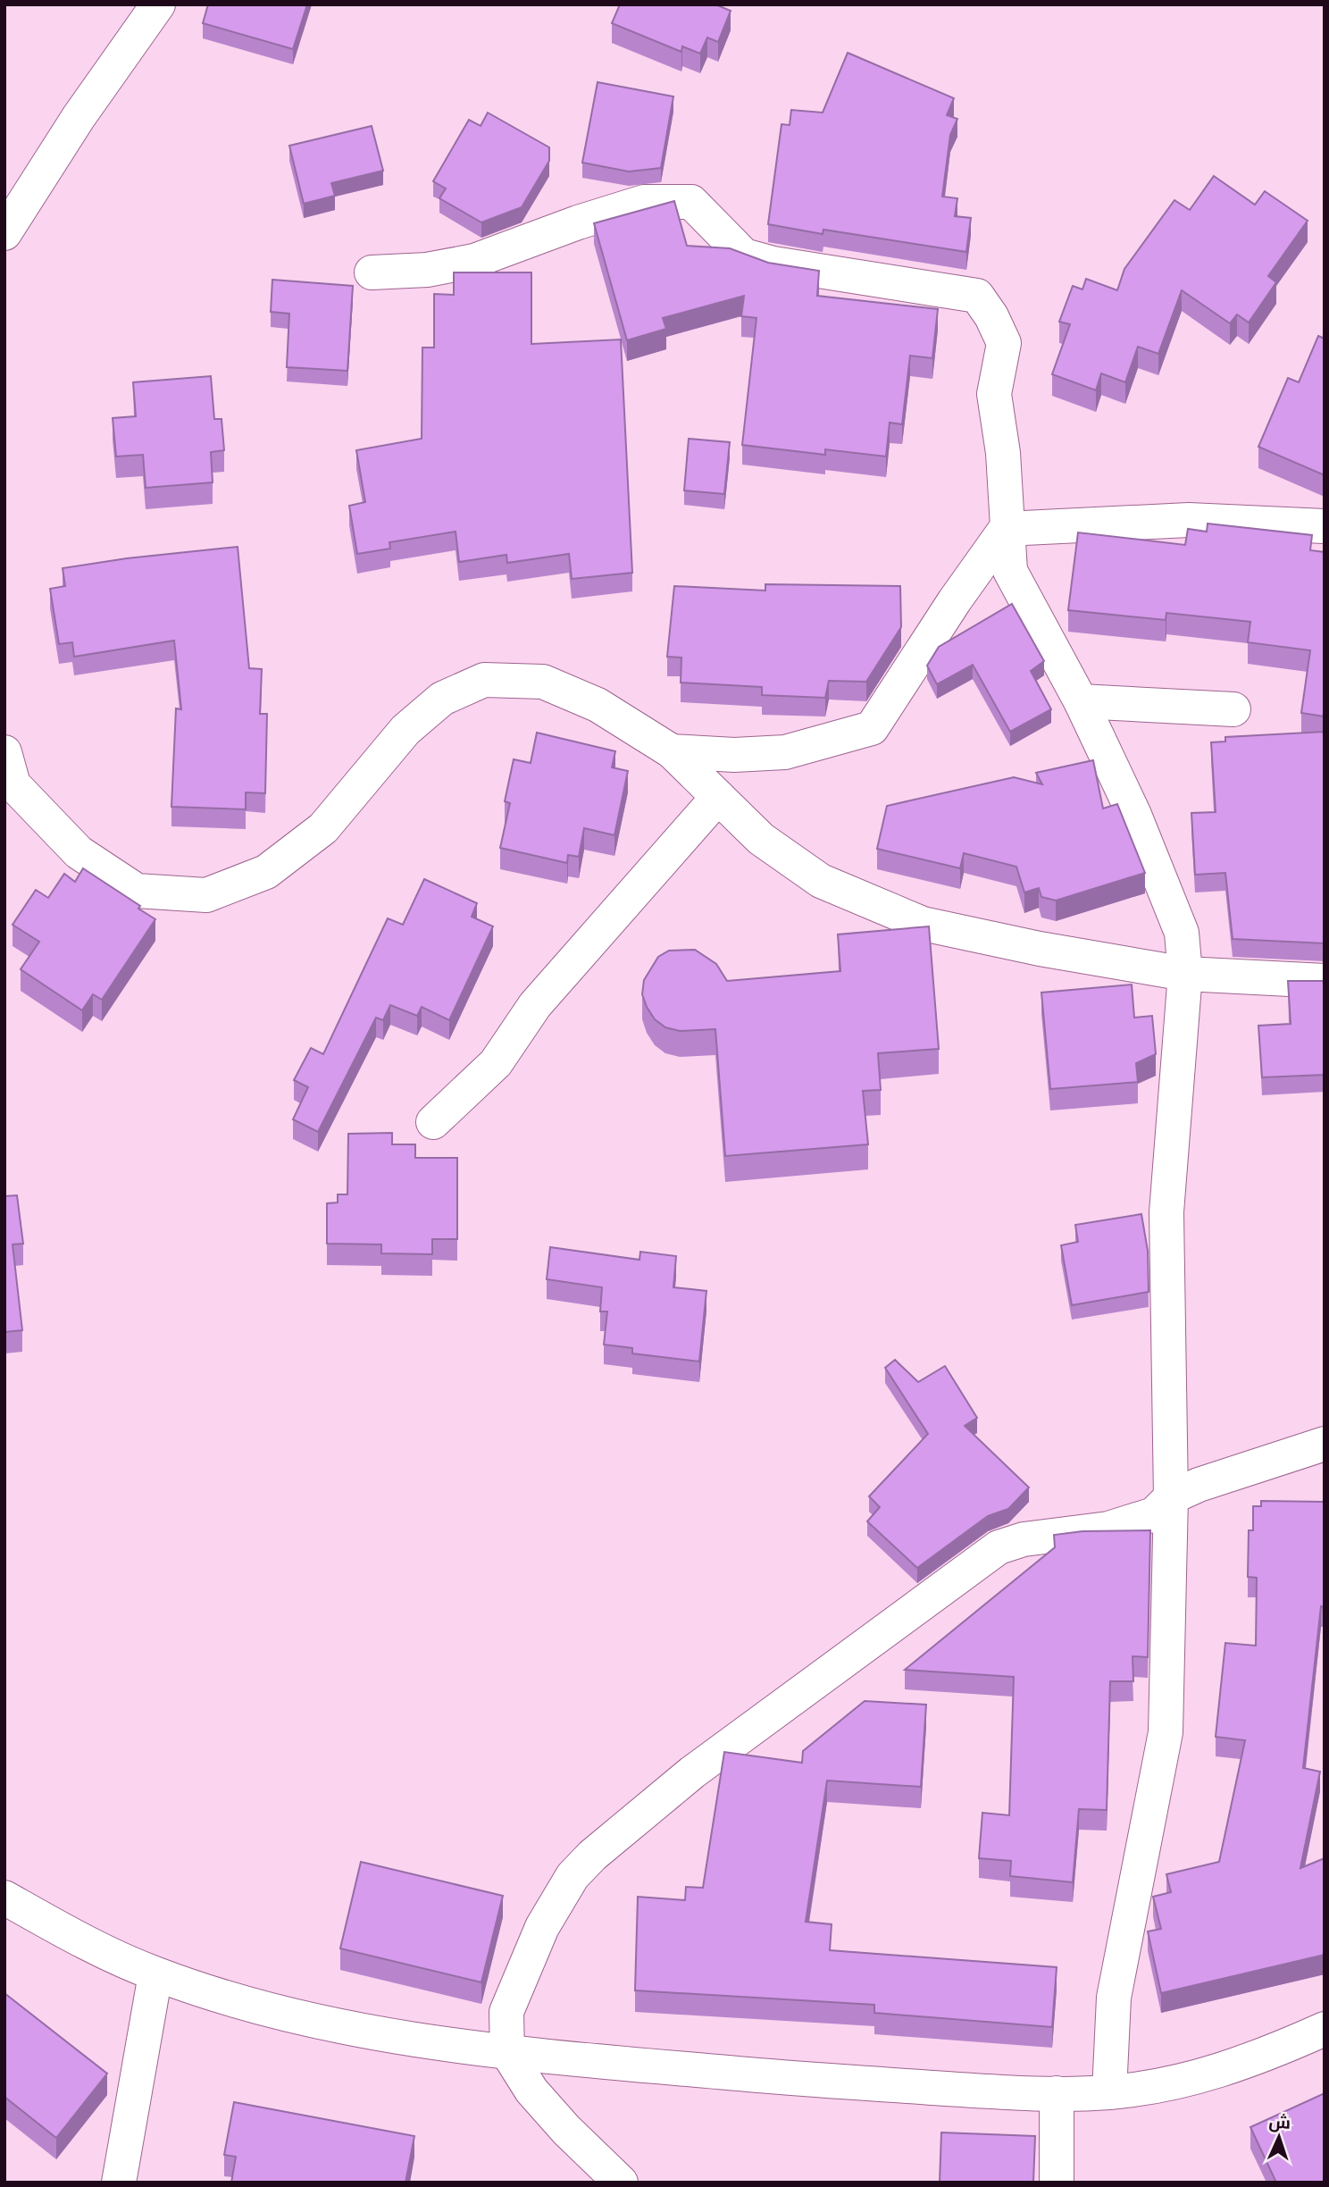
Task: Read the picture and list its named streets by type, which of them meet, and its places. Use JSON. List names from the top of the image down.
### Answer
{
  "north": "top"
}
